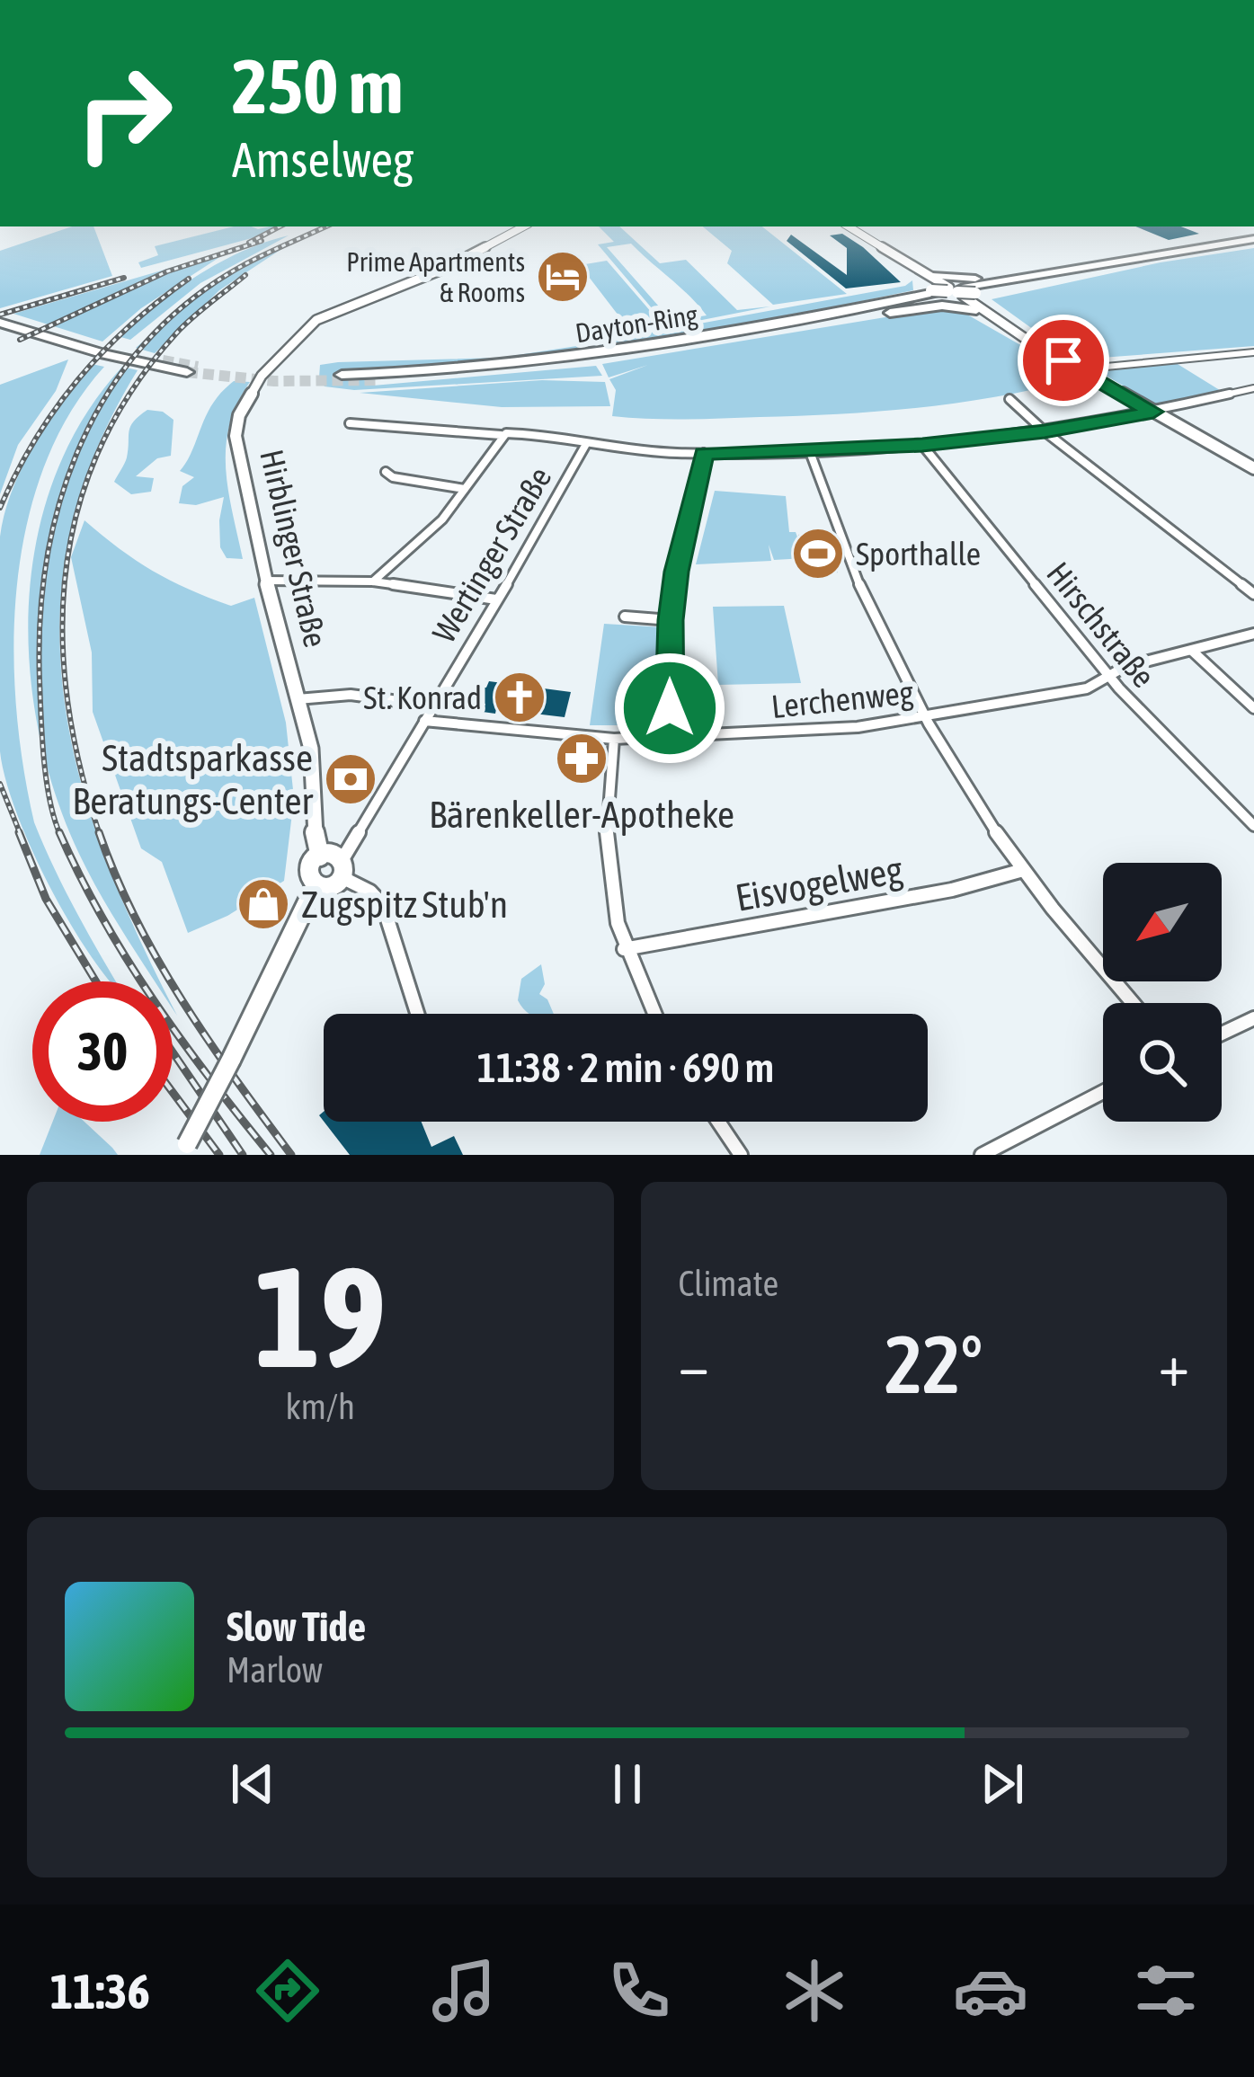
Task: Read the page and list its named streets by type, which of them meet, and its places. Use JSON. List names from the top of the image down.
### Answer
{
  "streets": {
    "highway": ["Dayton-Ring"],
    "street": [
      "Hirblinger Straße",
      "Wertinger Straße",
      "Hirschstraße",
      "Lerchenweg",
      "Eisvogelweg"
    ]
  },
  "crossings": [
    ["Hirblinger Straße", "Wertinger Straße"],
    ["Wertinger Straße", "Lerchenweg"],
    ["Hirschstraße", "Lerchenweg"]
  ],
  "places": {
    "hotel": ["Prime Apartments & Rooms"],
    "sports": ["Sporthalle"],
    "church": ["St. Konrad"],
    "pharmacy": ["Bärenkeller-Apotheke"],
    "bank": ["Stadtsparkasse Beratungs-Center"],
    "shop": ["Zugspitz Stub'n"]
  },
  "north": "bottom left",
  "page": {
    "turn": ["250 m", "Amselweg"],
    "limit": "30",
    "trip": "11:38 · 2 min · 690 m",
    "tile": [
      ["19", "km/h"],
      "Climate"
    ],
    "heat": ["−", "22°", "+"],
    "song": ["Slow Tide", "Marlow"],
    "tabs": "11:36"
  }
}
